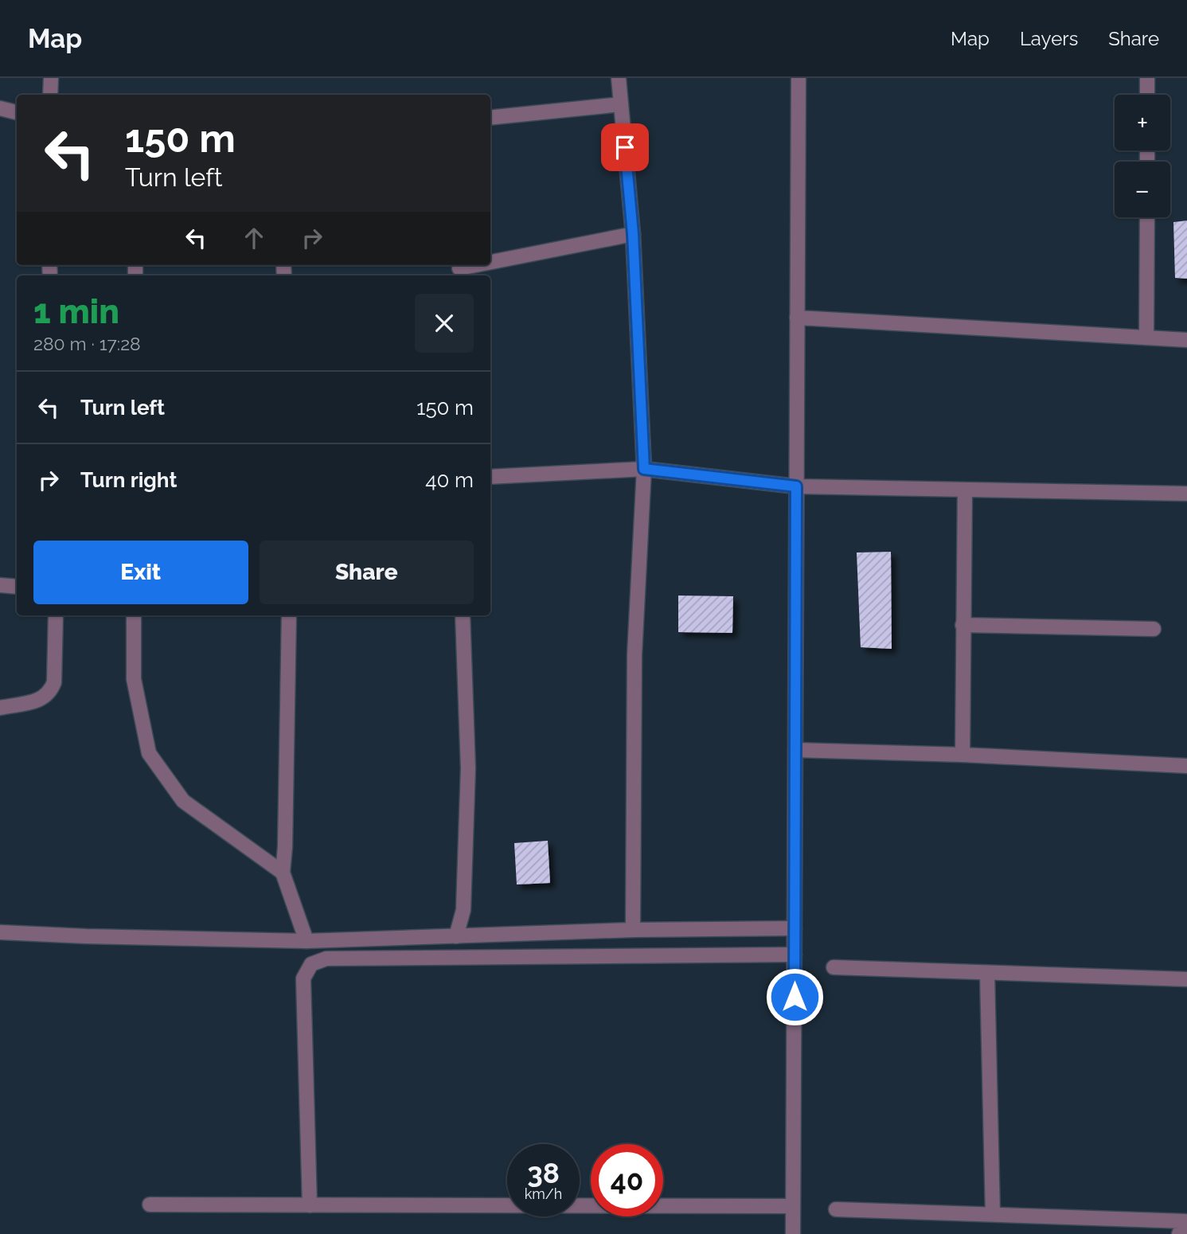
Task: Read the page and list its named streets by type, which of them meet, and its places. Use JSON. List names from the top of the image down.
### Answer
{
  "page": {
    "header": "Map",
    "nav": ["Map", "Layers", "Share"],
    "map_buttons": ["+", "−"],
    "turn": ["150 m", "Turn left"],
    "heading": ["1 min", "280 m · 17:28"],
    "list": [
      {
        "name": "Turn left",
        "value": "150 m"
      },
      {
        "name": "Turn right",
        "value": "40 m"
      }
    ],
    "buttons": ["Exit", "Share"],
    "speed": "38 km/h",
    "limit": "40"
  }
}
